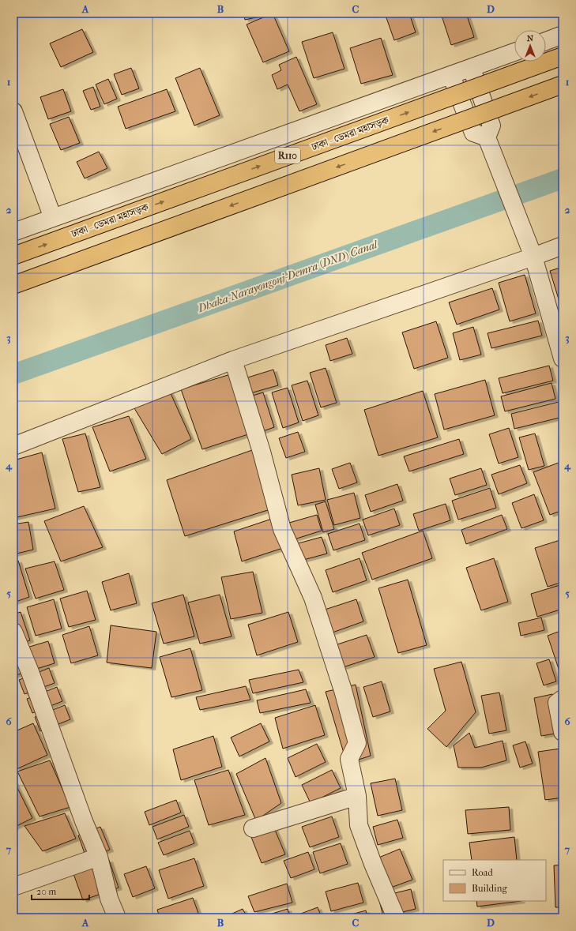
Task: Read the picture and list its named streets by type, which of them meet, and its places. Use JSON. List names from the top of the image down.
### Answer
{
  "streets": {
    "main road": ["ঢাকা - ডেমরা মহাসড়ক", "R110"]
  },
  "water": ["Dhaka-Narayongonj-Demra (DND) Canal"],
  "legend": ["Road", "Building"],
  "scale_bar": "20 m",
  "north": "top",
  "grid": {
    "columns": [
      "A",
      "B",
      "C",
      "D"
    ],
    "rows": [
      "1",
      "2",
      "3",
      "4",
      "5",
      "6",
      "7"
    ]
  }
}
